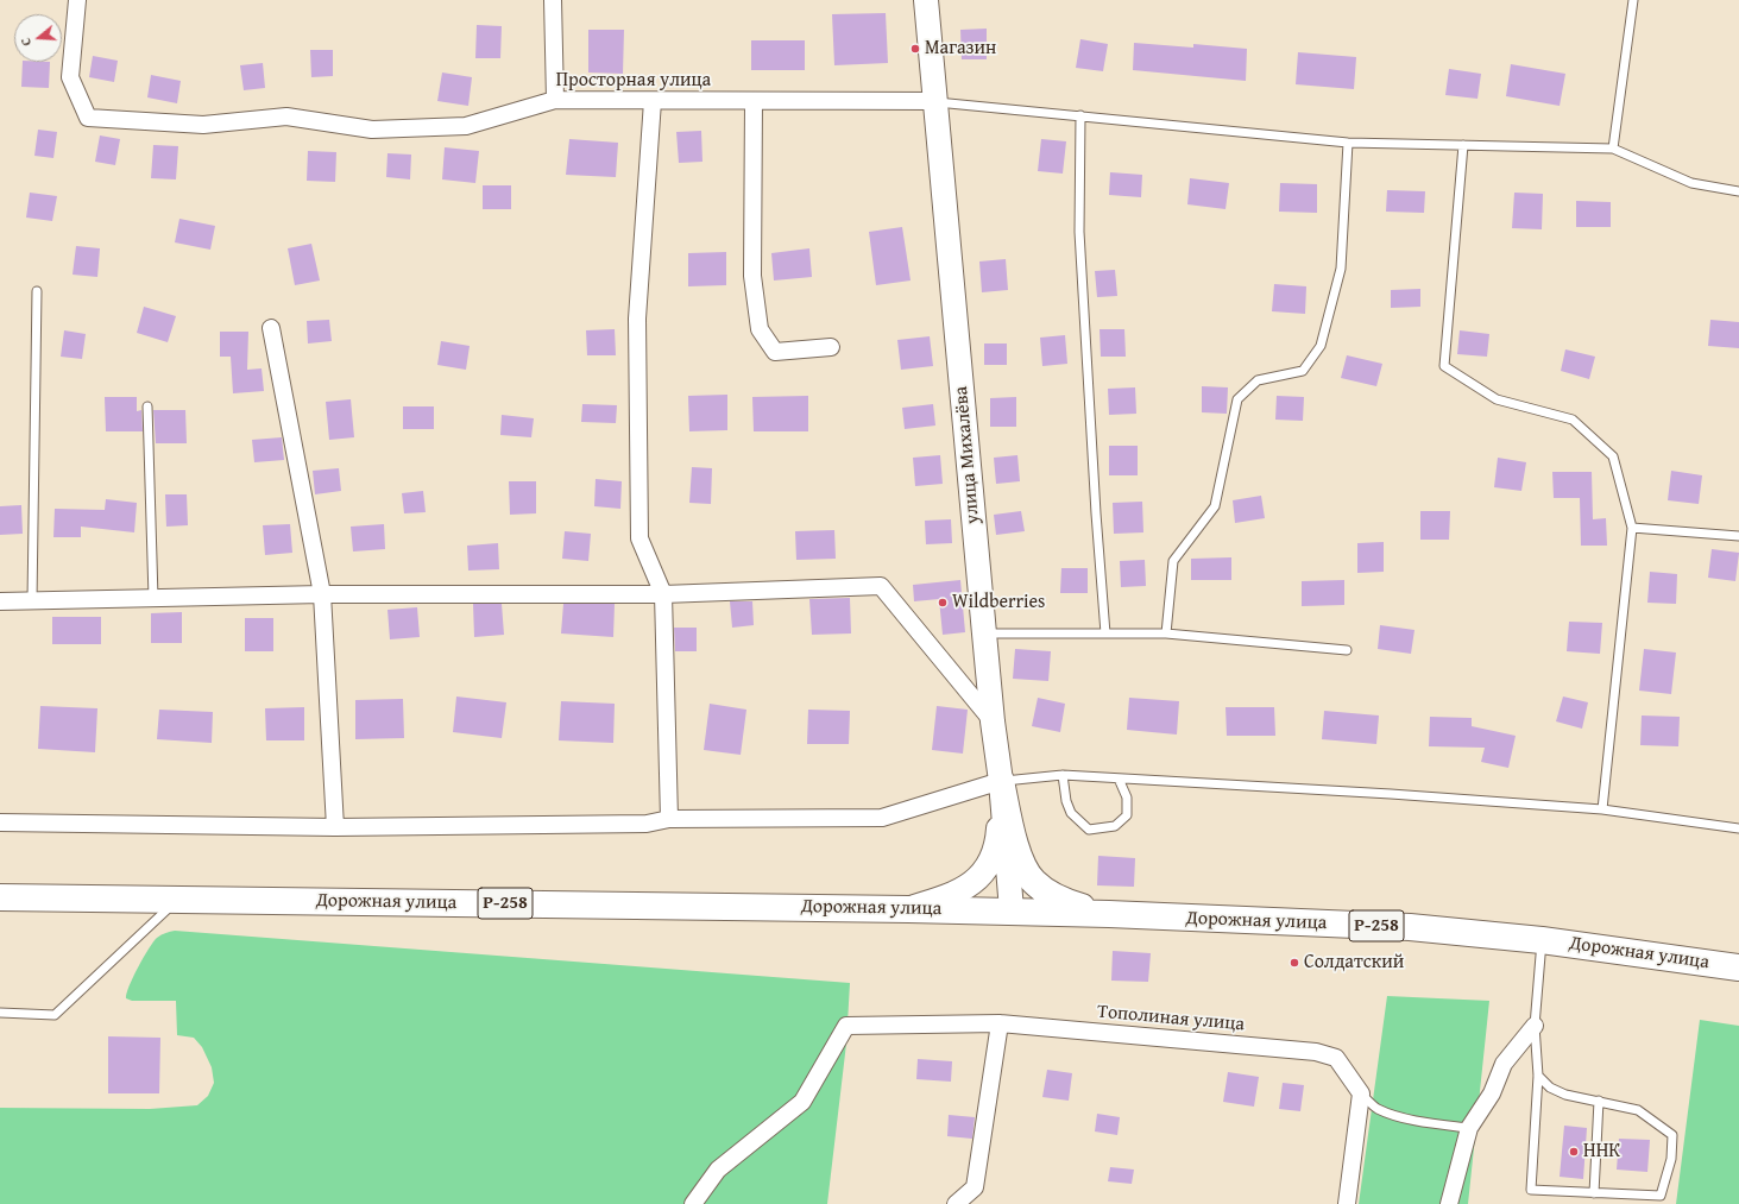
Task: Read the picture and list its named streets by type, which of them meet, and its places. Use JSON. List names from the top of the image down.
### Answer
{
  "streets": {
    "highway": ["Дорожная улица", "Р-258"],
    "street": ["Просторная улица", "улица Михалёва", "Тополиная улица"]
  },
  "crossings": [
    ["Просторная улица", "улица Михалёва"],
    ["улица Михалёва", "Дорожная улица"]
  ],
  "places": [
    "Магазин",
    "Wildberries",
    "Солдатский",
    "ННК"
  ],
  "north": "left"
}
